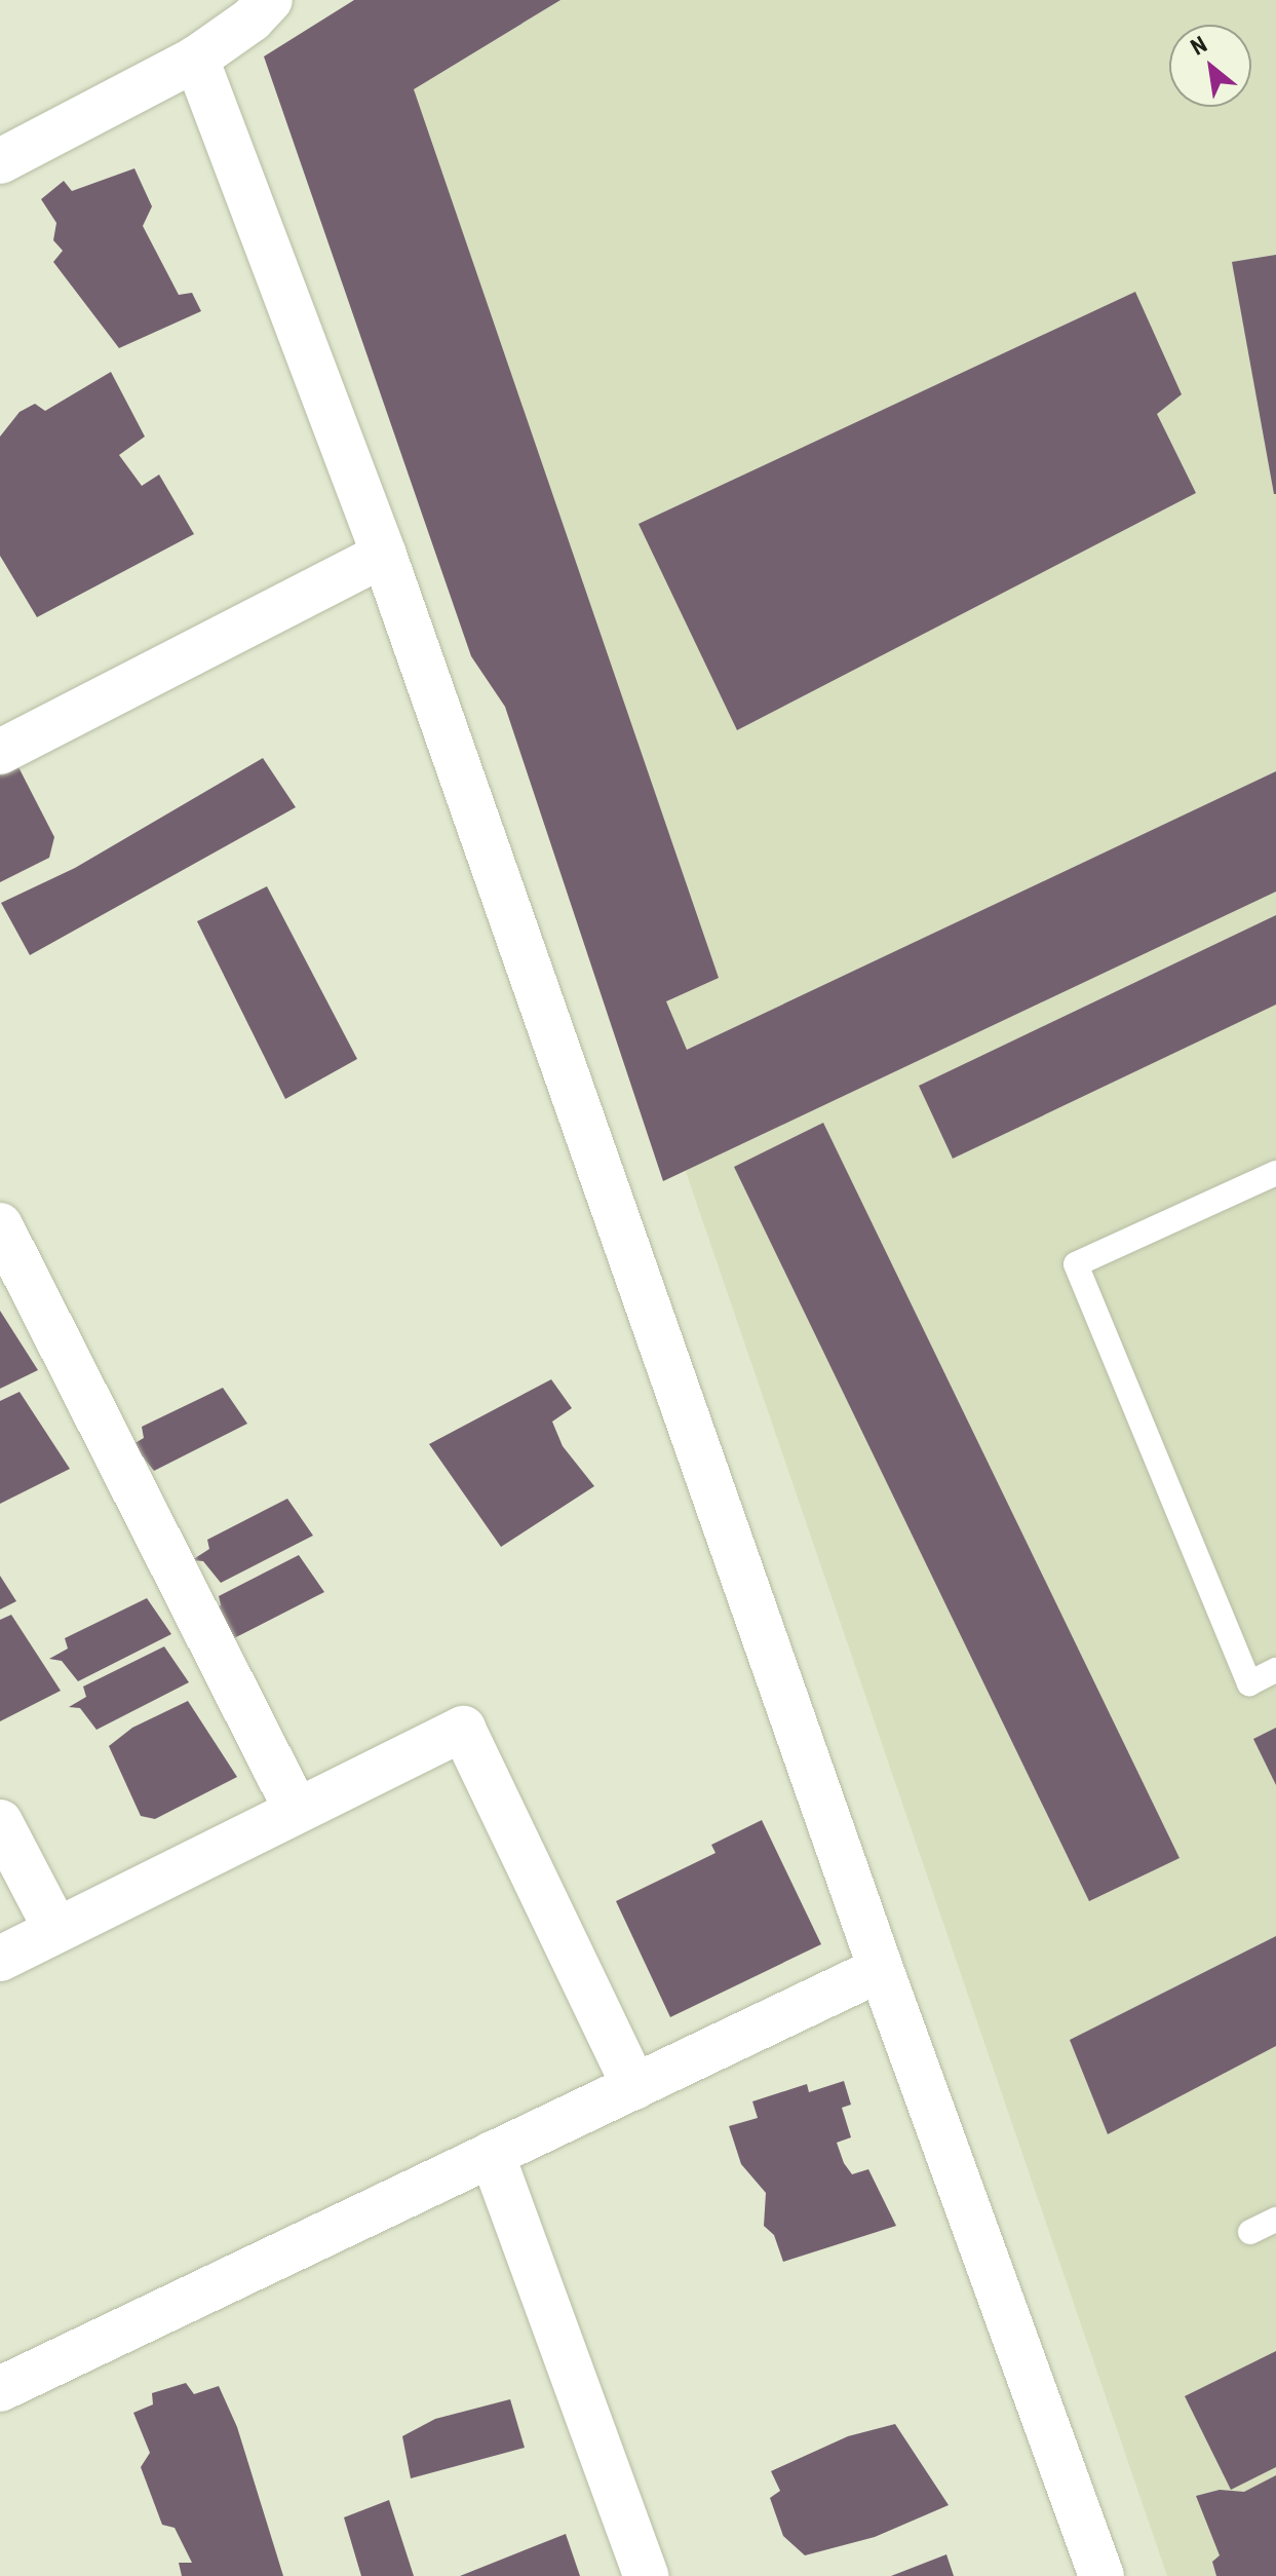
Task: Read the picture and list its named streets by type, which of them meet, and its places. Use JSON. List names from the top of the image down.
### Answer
{
  "north": "top left"
}
